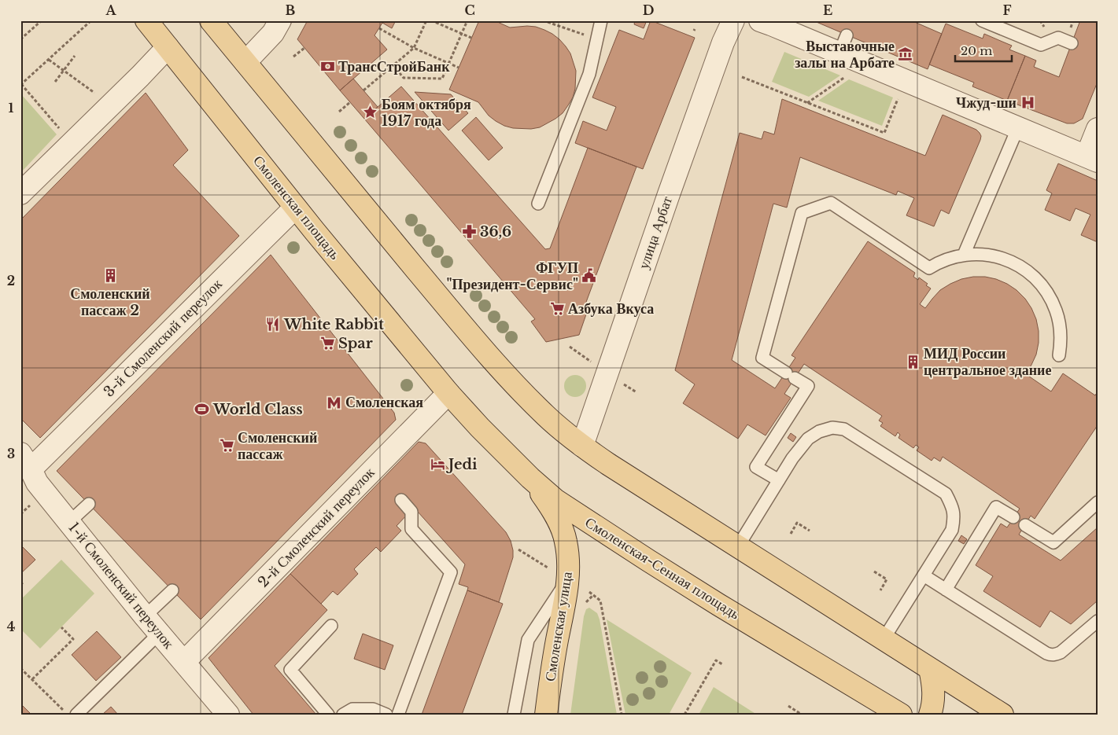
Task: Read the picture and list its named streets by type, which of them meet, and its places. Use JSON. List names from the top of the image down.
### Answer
{
  "streets": {
    "main road": ["Смоленская площадь", "Смоленская-Сенная площадь", "Смоленская улица"],
    "street": [
      "улица Арбат",
      "3-й Смоленский переулок",
      "2-й Смоленский переулок",
      "1-й Смоленский переулок"
    ]
  },
  "crossings": [
    ["Смоленская площадь", "3-й Смоленский переулок"],
    ["Смоленская площадь", "2-й Смоленский переулок"],
    ["Смоленская площадь", "Смоленская-Сенная площадь"],
    ["3-й Смоленский переулок", "1-й Смоленский переулок"],
    ["2-й Смоленский переулок", "Смоленская-Сенная площадь"],
    ["2-й Смоленский переулок", "1-й Смоленский переулок"],
    ["Смоленская-Сенная площадь", "Смоленская улица"]
  ],
  "places": {
    "museum": ["Выставочные залы на Арбате"],
    "bank": ["ТрансСтройБанк"],
    "hospital": ["Чжуд-ши"],
    "place": ["Боям октября 1917 года"],
    "pharmacy": ["36,6"],
    "building": ["Смоленский пассаж 2", "МИД России центральное здание"],
    "public building": ["ФГУП \"Президент-Сервис\""],
    "supermarket": ["Азбука Вкуса", "Spar", "Смоленский пассаж"],
    "restaurant": ["White Rabbit"],
    "metro station": ["Смоленская"],
    "sports": ["World Class"],
    "hotel": ["Jedi"]
  },
  "scale_bar": "20 m",
  "grid": {
    "columns": [
      "A",
      "B",
      "C",
      "D",
      "E",
      "F"
    ],
    "rows": [
      "1",
      "2",
      "3",
      "4"
    ]
  }
}
